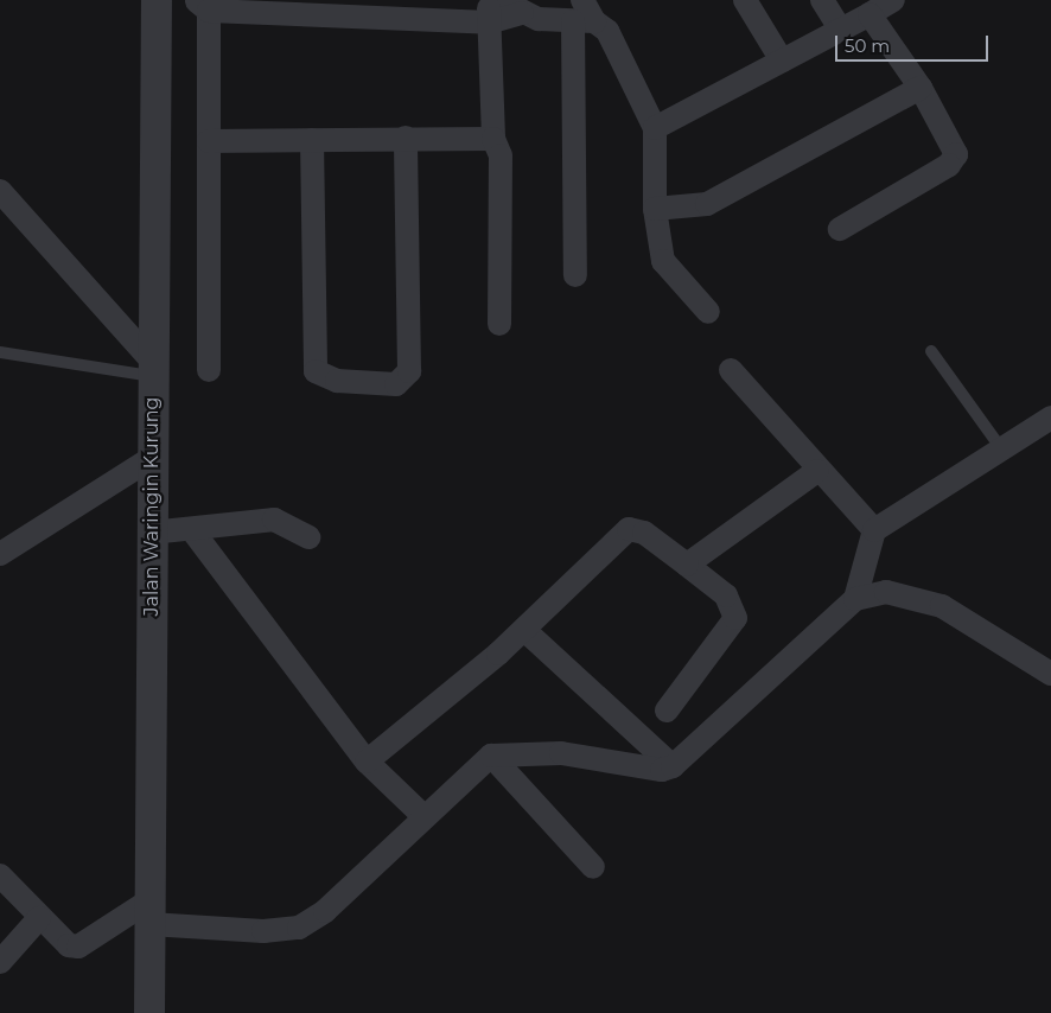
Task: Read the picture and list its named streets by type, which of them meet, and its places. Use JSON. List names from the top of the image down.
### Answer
{
  "streets": {
    "street": ["Jalan Waringin Kurung"]
  },
  "scale_bar": "50 m"
}
